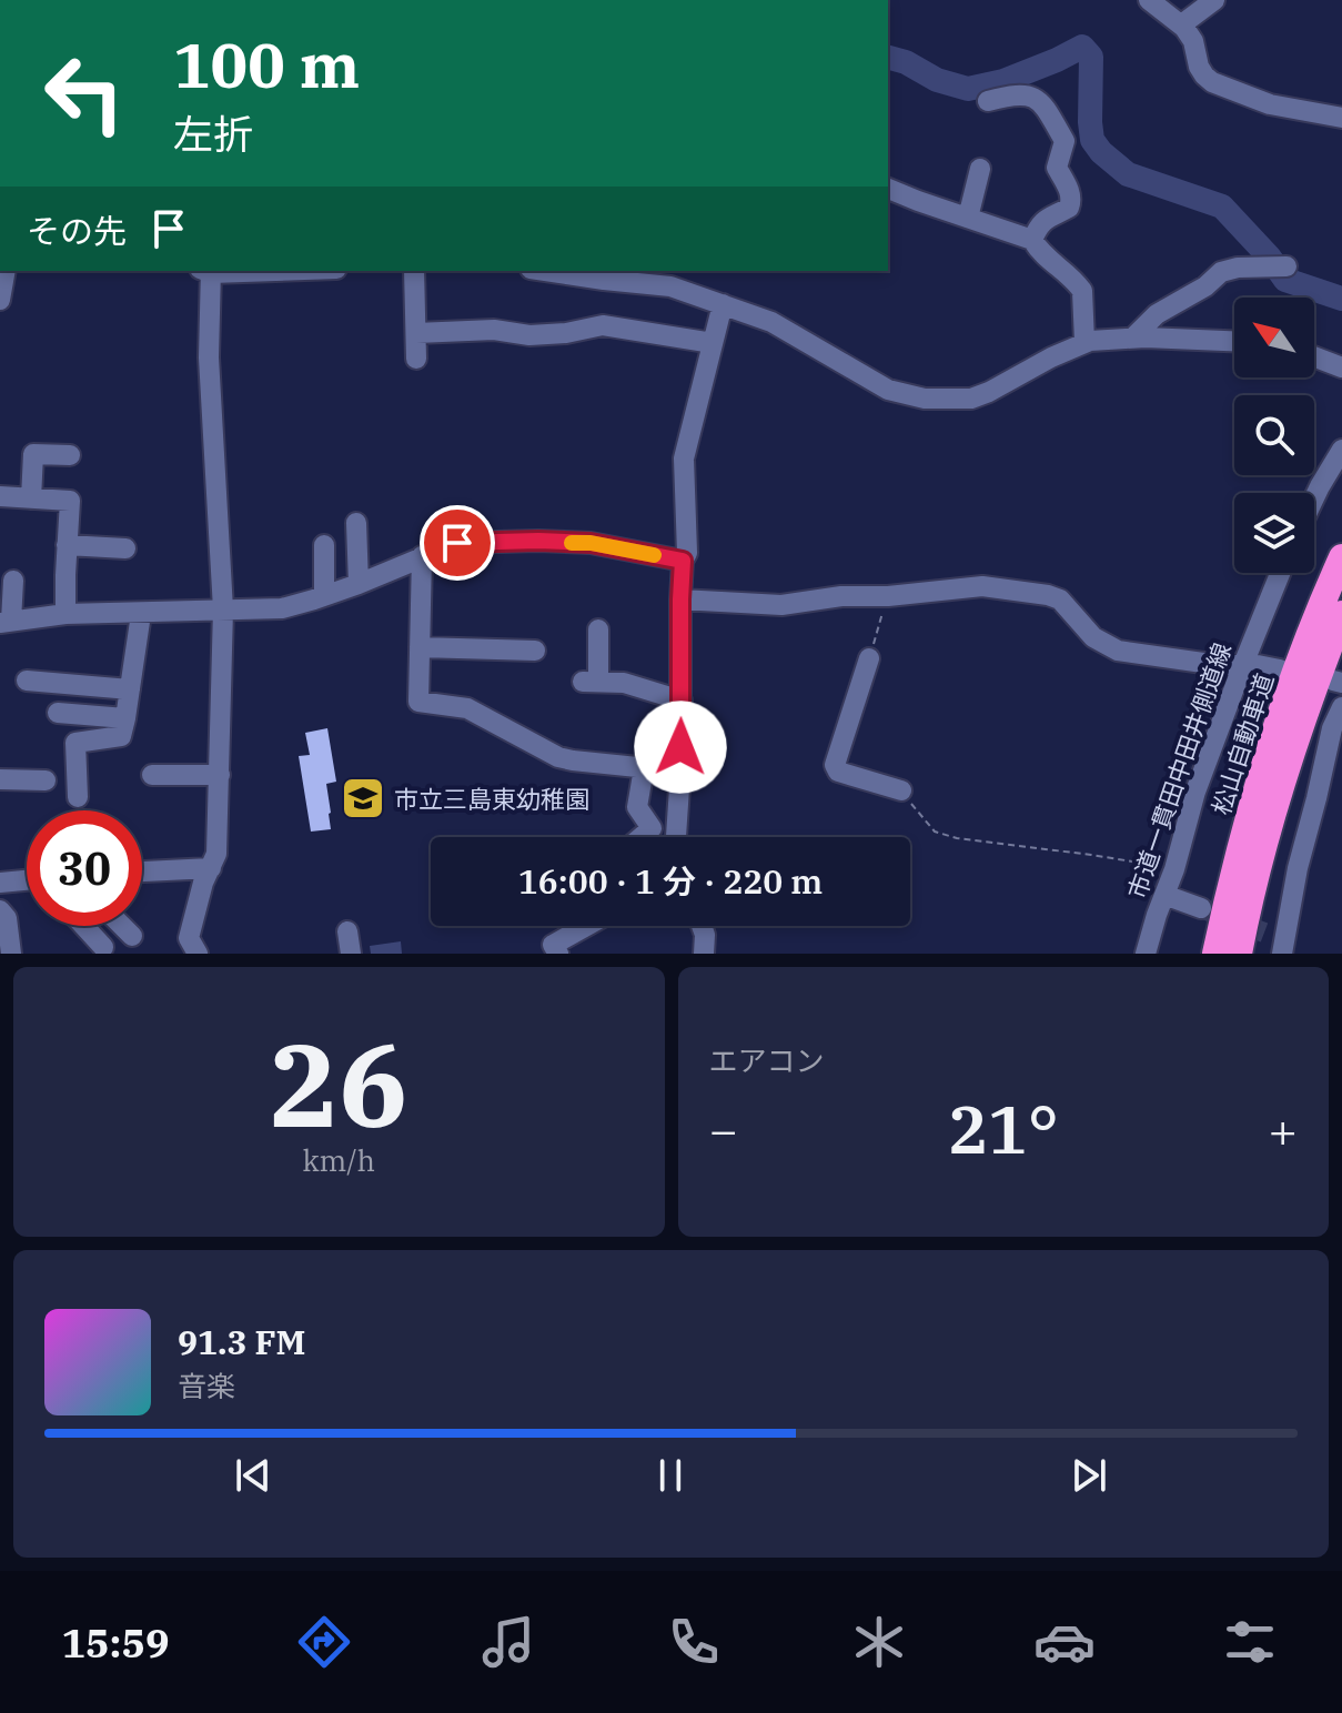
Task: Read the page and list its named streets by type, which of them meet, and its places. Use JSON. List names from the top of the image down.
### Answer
{
  "streets": {
    "highway": ["松山自動車道"],
    "street": ["市道一貫田中田井側道線"]
  },
  "places": {
    "school or university": ["市立三島東幼稚園"]
  },
  "north": "top left",
  "page": {
    "turn": ["100 m", "左折"],
    "then": "その先",
    "limit": "30",
    "trip": "16:00 · 1 分 · 220 m",
    "tile": [
      ["26", "km/h"],
      "エアコン"
    ],
    "heat": ["−", "21°", "+"],
    "song": ["91.3 FM", "音楽"],
    "tabs": "15:59"
  }
}
